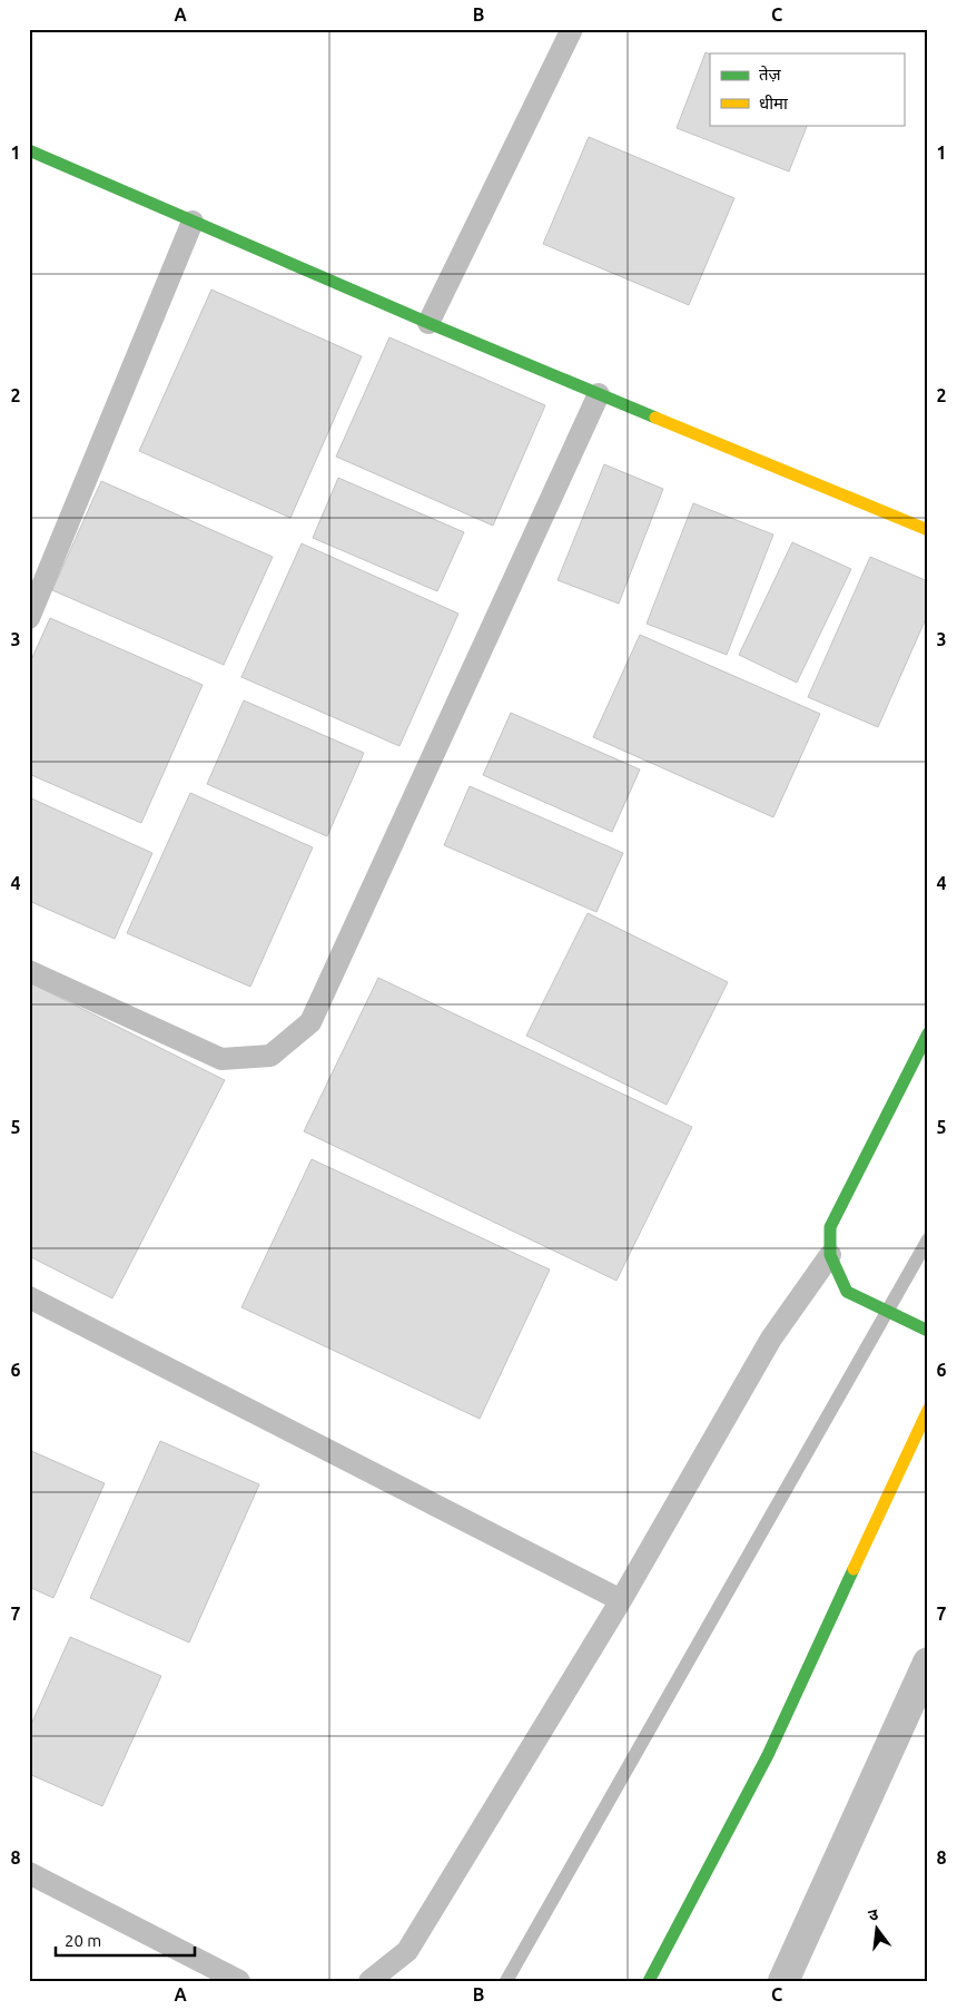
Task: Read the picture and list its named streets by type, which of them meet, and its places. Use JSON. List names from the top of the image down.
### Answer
{
  "legend": ["तेज़", "धीमा"],
  "scale_bar": "20 m",
  "north": "top",
  "grid": {
    "columns": ["A", "B", "C"],
    "rows": [
      "1",
      "2",
      "3",
      "4",
      "5",
      "6",
      "7",
      "8"
    ]
  }
}
